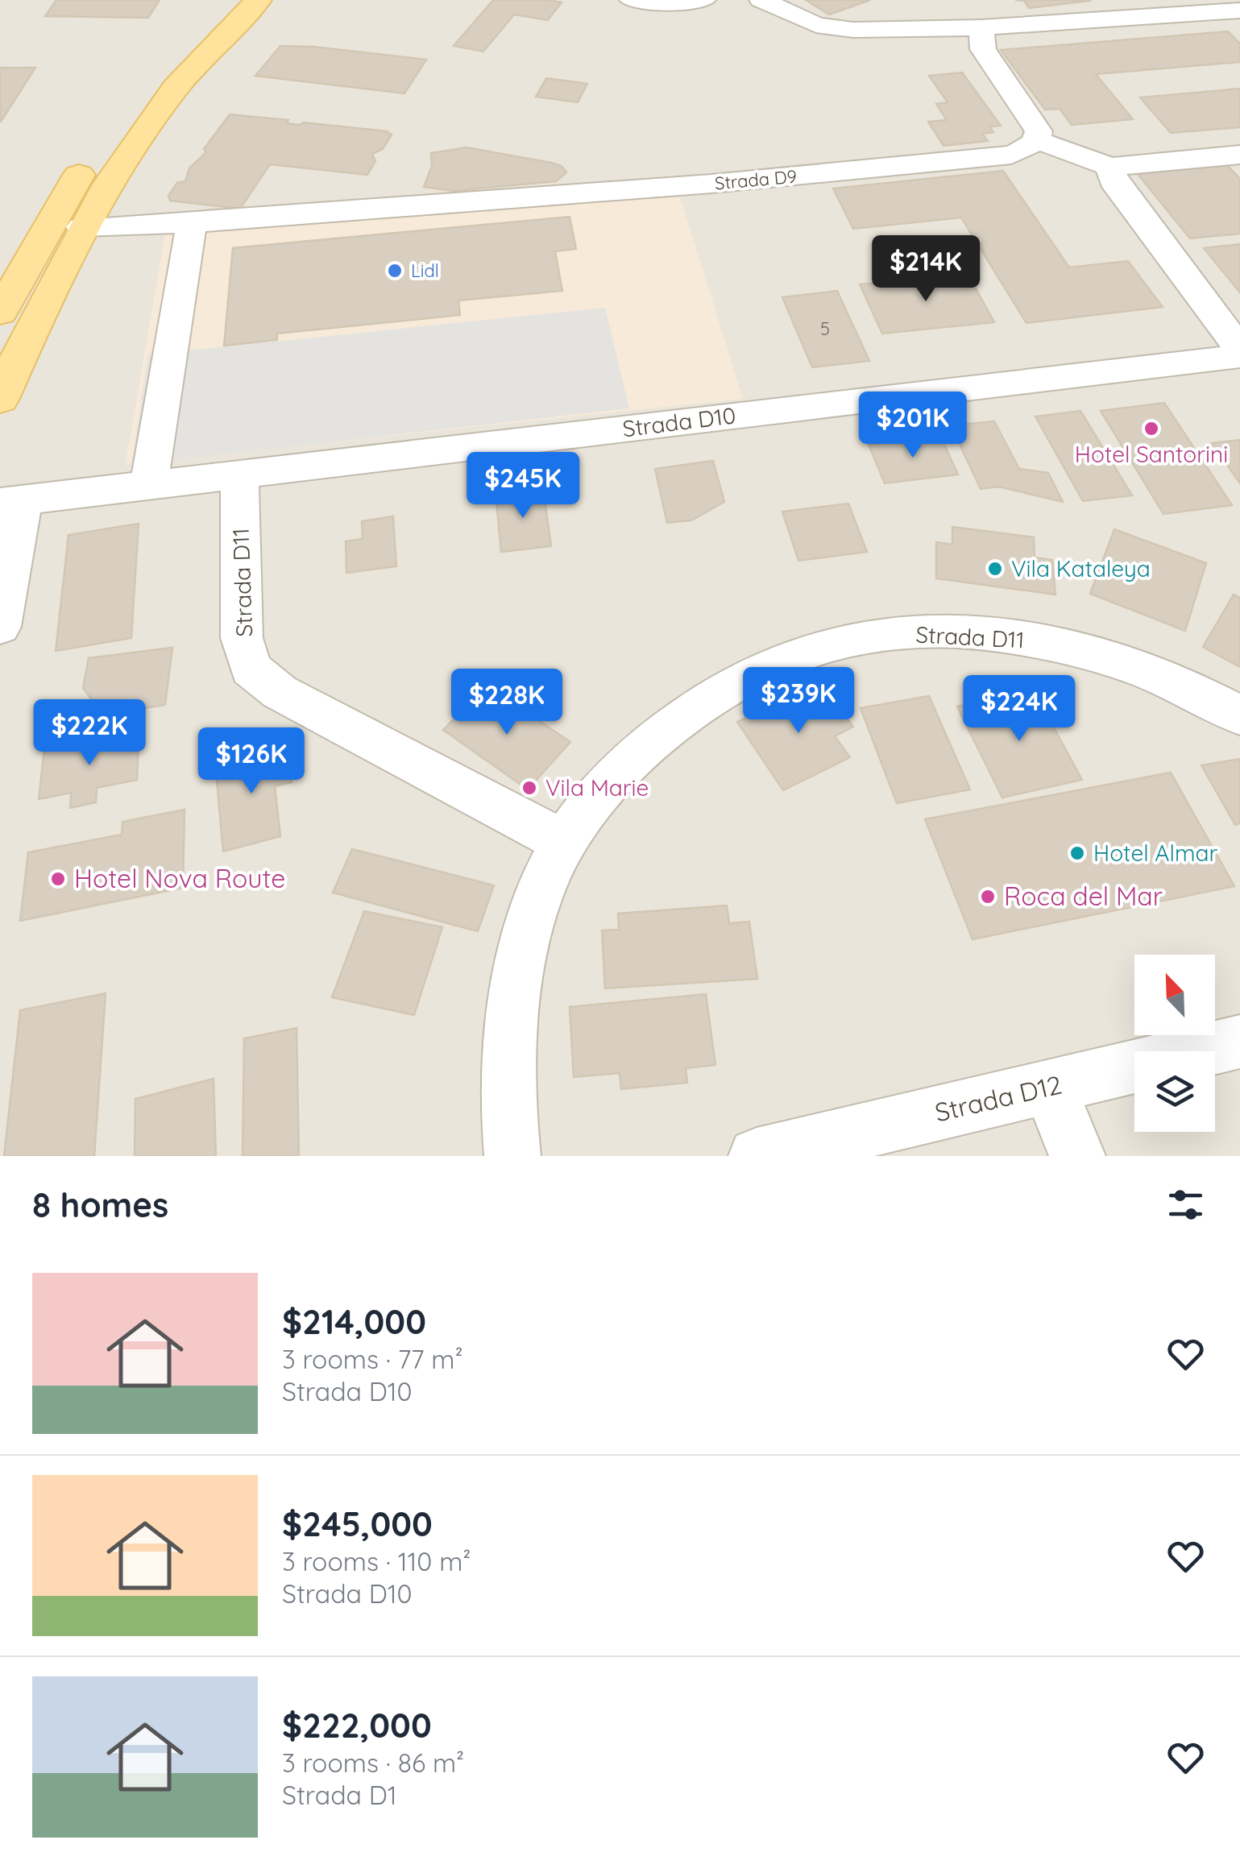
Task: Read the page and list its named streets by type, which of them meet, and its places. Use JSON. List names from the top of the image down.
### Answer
{
  "streets": {
    "street": [
      "Strada D9",
      "Strada D10",
      "Strada D11",
      "Strada D12"
    ]
  },
  "crossings": [
    ["Strada D10", "Strada D11"]
  ],
  "places": [
    "Lidl",
    "Hotel Santorini",
    "Vila Kataleya",
    "Vila Marie",
    "Hotel Almar",
    "Hotel Nova Route",
    "Roca del Mar"
  ],
  "house_numbers": ["5"],
  "north": "top left",
  "page": {
    "price": [
      "$214K",
      "$201K",
      "$245K",
      "$239K",
      "$228K",
      "$224K",
      "$222K",
      "$126K"
    ],
    "heading": "8 homes",
    "list": [
      {
        "name": "$214,000",
        "note": "3 rooms · 77 m² · Strada D10"
      },
      {
        "name": "$245,000",
        "note": "3 rooms · 110 m² · Strada D10"
      },
      {
        "name": "$222,000",
        "note": "3 rooms · 86 m² · Strada D1"
      }
    ]
  }
}
